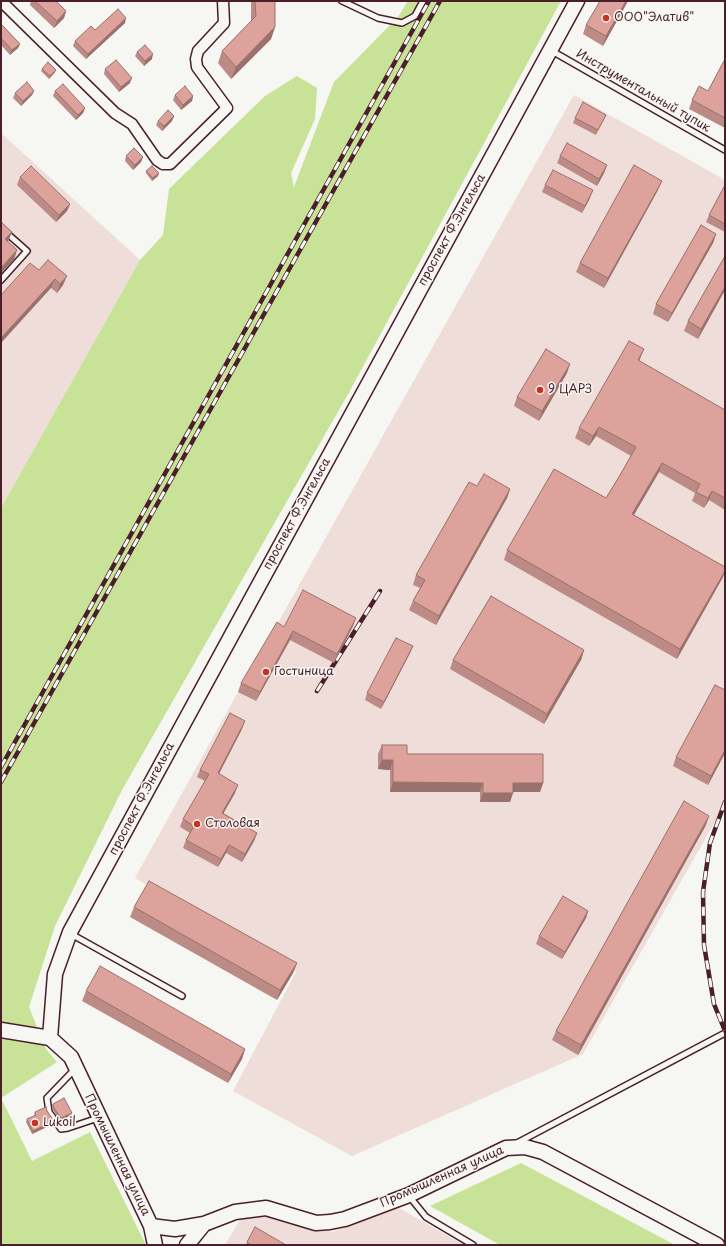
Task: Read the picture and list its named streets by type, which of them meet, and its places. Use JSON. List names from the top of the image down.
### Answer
{
  "streets": {
    "street": ["проспект Ф.Энгельса", "Промышленная улица"],
    "lane": ["Инструментальный тупик"]
  },
  "crossings": [
    ["Инструментальный тупик", "проспект Ф.Энгельса"],
    ["проспект Ф.Энгельса", "Промышленная улица"]
  ],
  "places": [
    "ООО\"Элатив\"",
    "9 ЦАРЗ",
    "Гостиница",
    "Столовая",
    "Lukoil"
  ]
}
